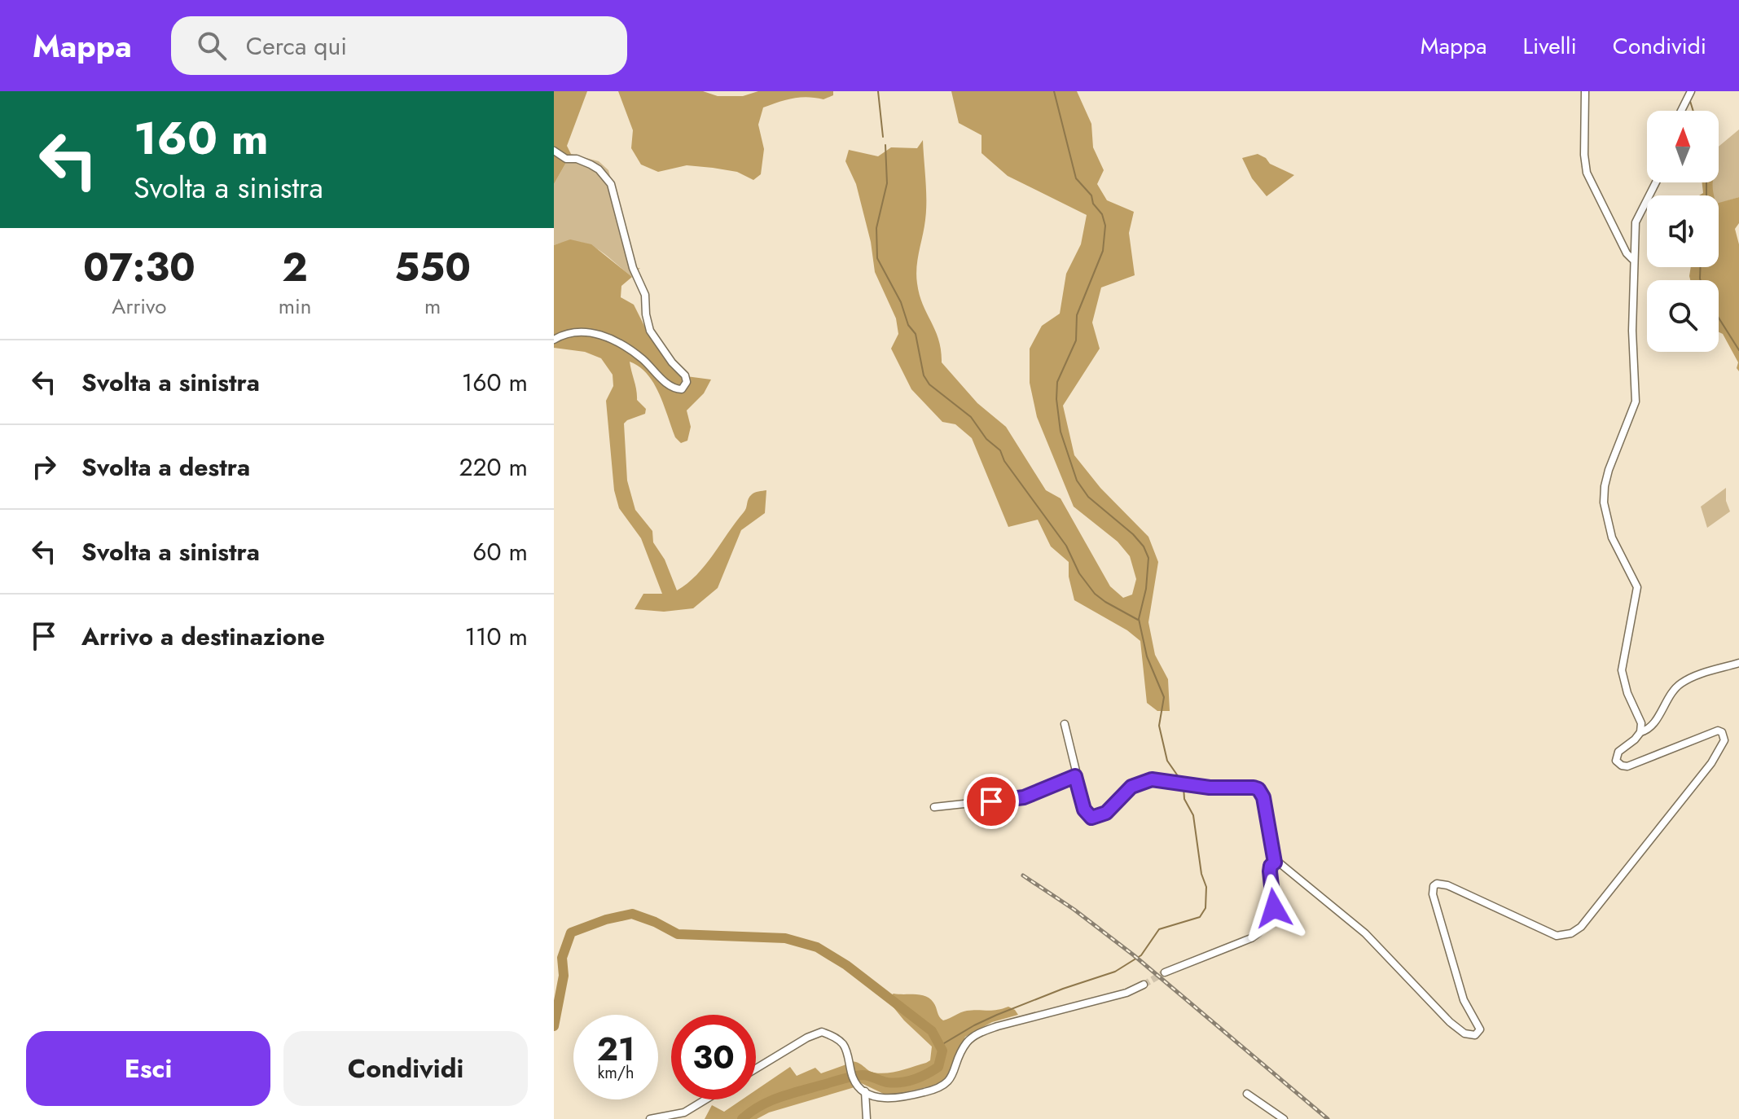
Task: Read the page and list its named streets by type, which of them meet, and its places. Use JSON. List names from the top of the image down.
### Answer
{
  "north": "top",
  "page": {
    "header": "Mappa",
    "search": "Cerca qui",
    "nav": ["Mappa", "Livelli", "Condividi"],
    "turn": ["160 m", "Svolta a sinistra"],
    "eta": [
      "07:30",
      "Arrivo",
      "2",
      "min",
      "550",
      "m"
    ],
    "list": [
      {
        "name": "Svolta a sinistra",
        "value": "160 m"
      },
      {
        "name": "Svolta a destra",
        "value": "220 m"
      },
      {
        "name": "Svolta a sinistra",
        "value": "60 m"
      },
      {
        "name": "Arrivo a destinazione",
        "value": "110 m"
      }
    ],
    "speed": "21 km/h",
    "limit": "30",
    "buttons": ["Esci", "Condividi"]
  }
}
